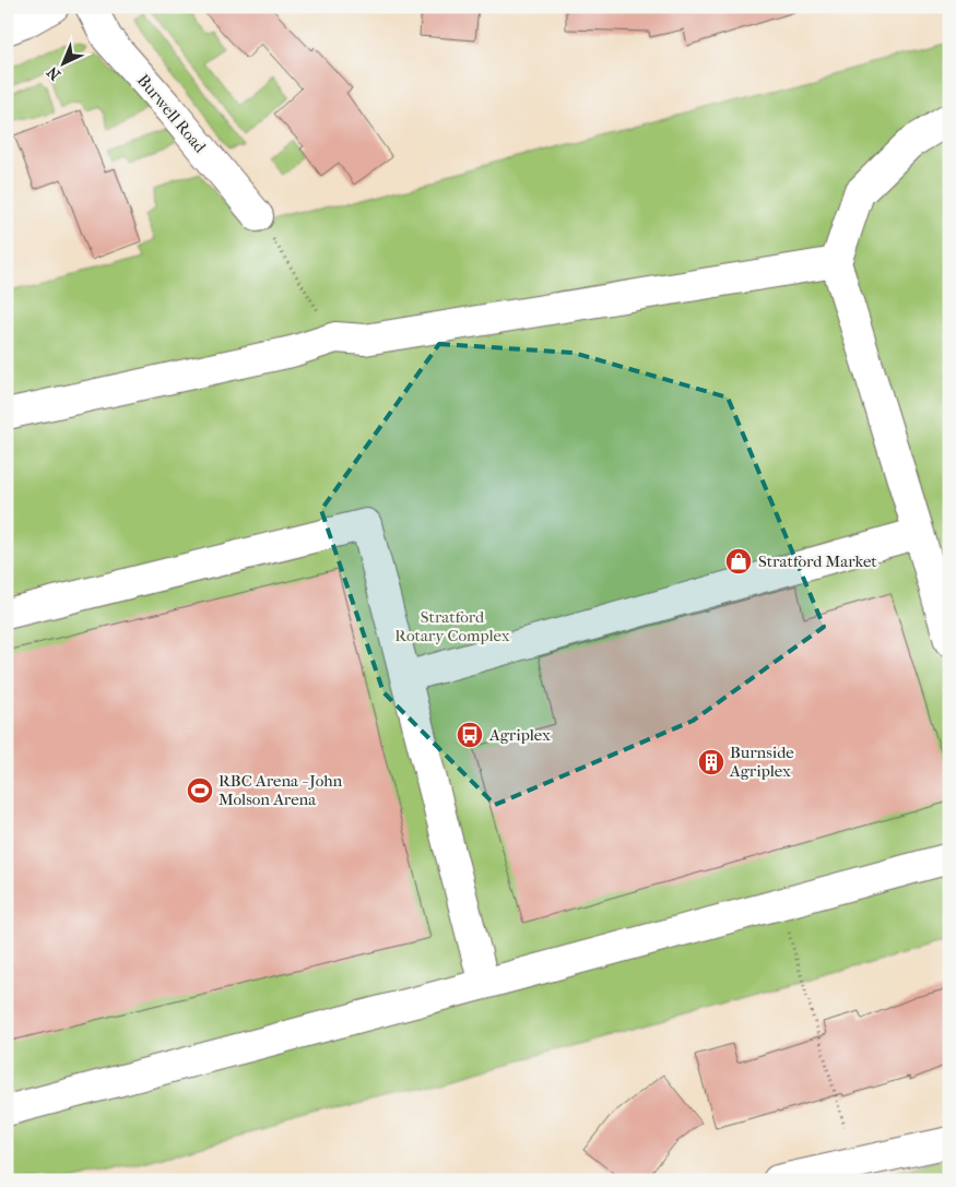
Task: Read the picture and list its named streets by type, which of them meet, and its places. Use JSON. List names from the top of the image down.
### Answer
{
  "streets": {
    "street": ["Burwell Road"]
  },
  "parks": ["Stratford Rotary Complex"],
  "places": {
    "shop": ["Stratford Market"],
    "bus stop": ["Agriplex"],
    "building": ["Burnside Agriplex"],
    "sports": ["RBC Arena - John Molson Arena"]
  },
  "north": "bottom left"
}
